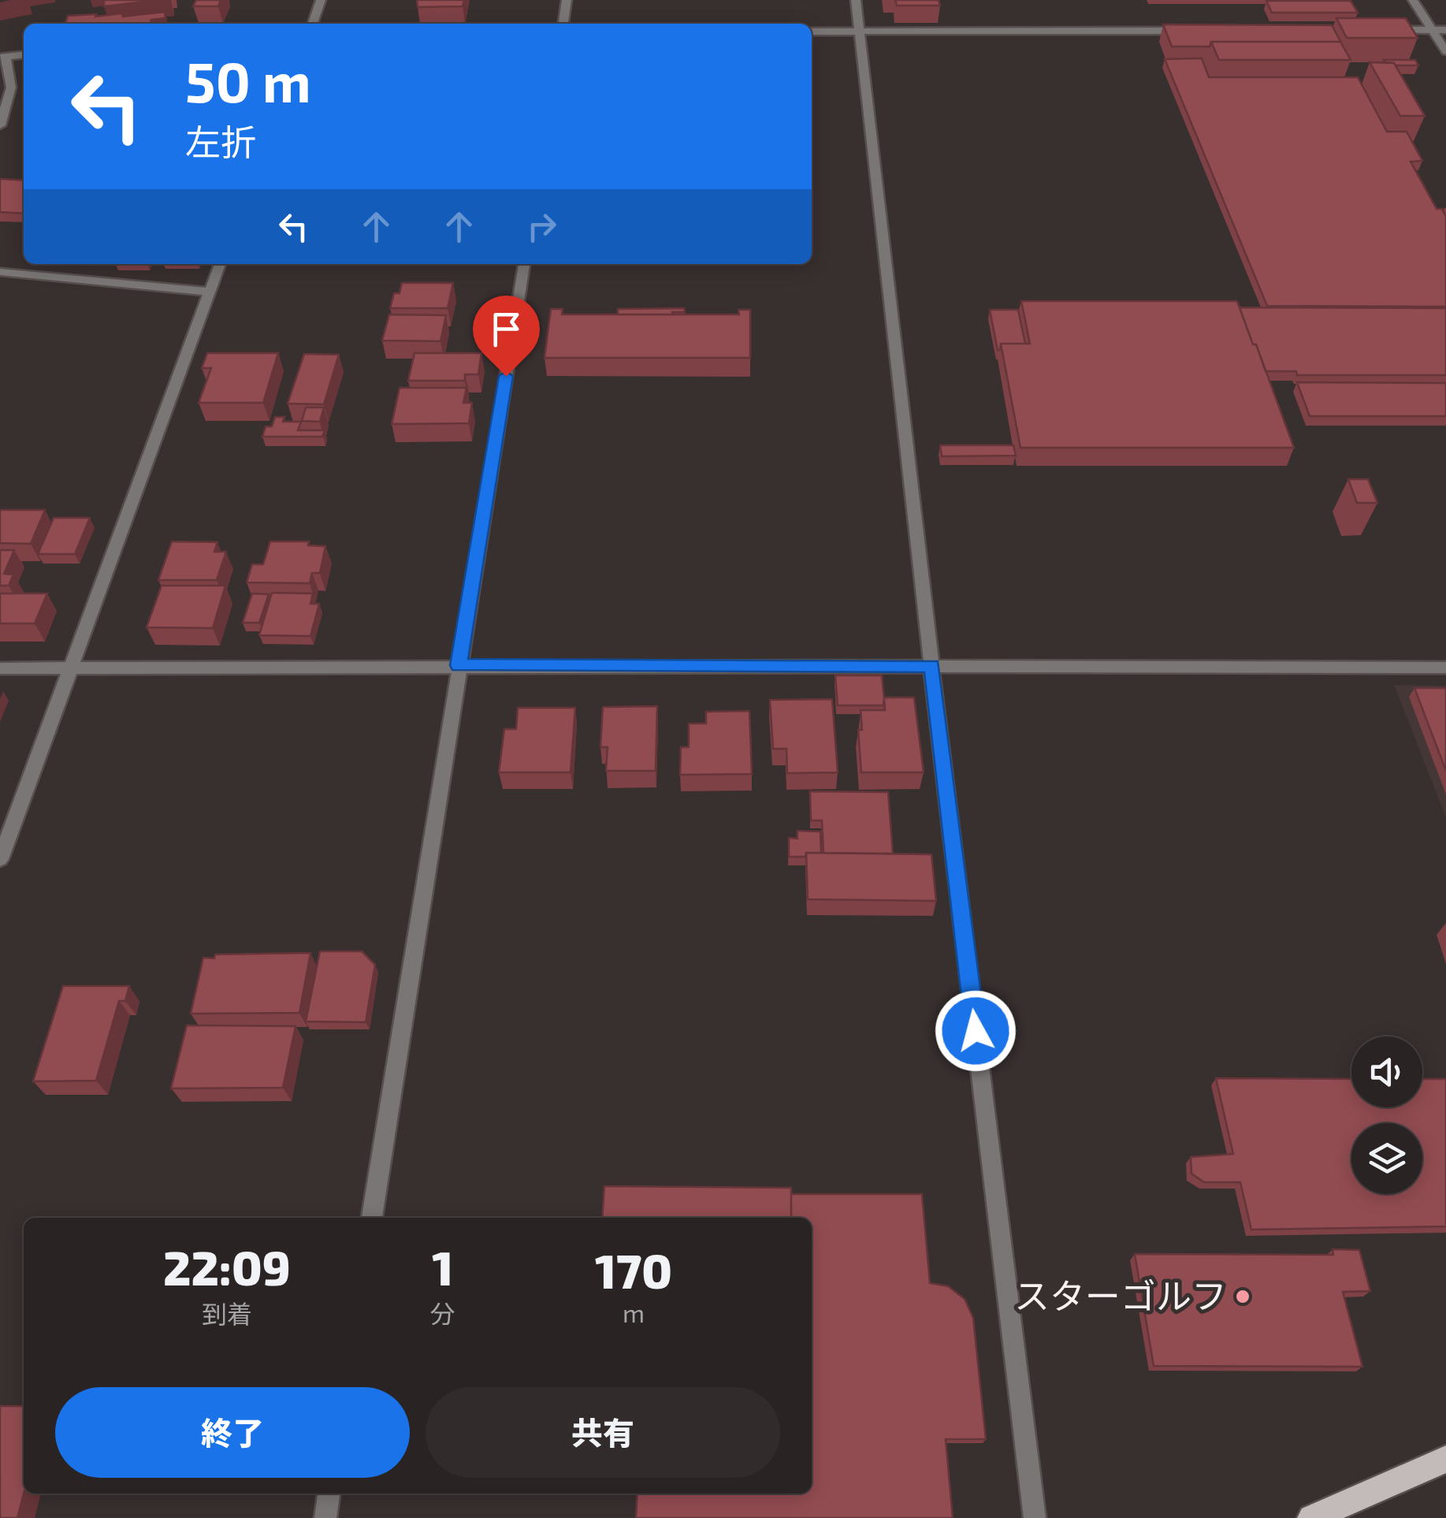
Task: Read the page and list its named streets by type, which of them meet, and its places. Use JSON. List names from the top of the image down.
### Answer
{
  "places": ["スターゴルフ"],
  "page": {
    "turn": ["50 m", "左折"],
    "eta": [
      "22:09",
      "到着",
      "1",
      "分",
      "170",
      "m"
    ],
    "buttons": ["終了", "共有"]
  }
}
